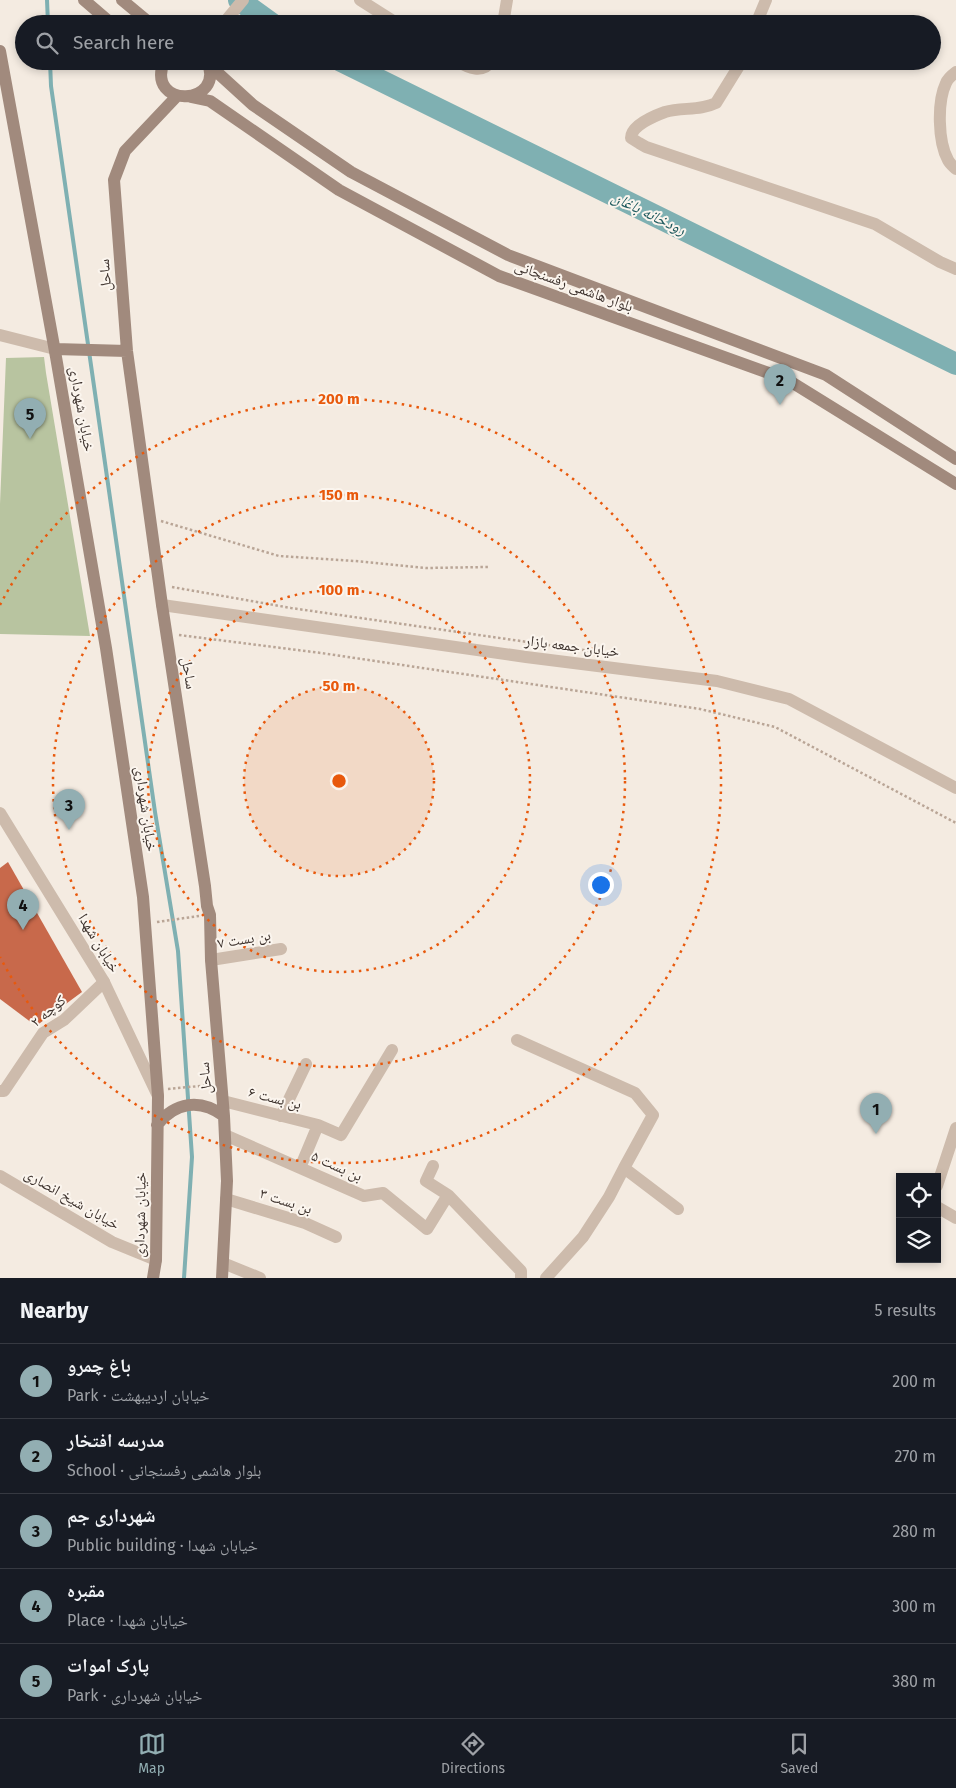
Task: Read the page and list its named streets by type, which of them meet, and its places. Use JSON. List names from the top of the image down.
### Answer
{
  "streets": {
    "main road": ["ساحل", "بلوار هاشمی رفسنجانی", "خیابان شهرداری"],
    "street": [
      "خیابان جمعه بازار",
      "بن بست ۷",
      "خیابان شهدا",
      "کوچه ۲",
      "بن بست ۶",
      "بن بست ۵",
      "خیابان شیخ انصاری",
      "بن بست ۳"
    ]
  },
  "crossings": [
    ["ساحل", "بلوار هاشمی رفسنجانی"],
    ["ساحل", "خیابان جمعه بازار"],
    ["ساحل", "بن بست ۷"],
    ["ساحل", "بن بست ۶"],
    ["ساحل", "بن بست ۵"],
    ["ساحل", "بن بست ۳"],
    ["خیابان شهرداری", "خیابان شهدا"],
    ["خیابان شهرداری", "خیابان شیخ انصاری"],
    ["خیابان شهدا", "کوچه ۲"]
  ],
  "water": ["رودخانه باغان"],
  "page": {
    "search": "Search here",
    "pins": [
      "2",
      "5",
      "3",
      "4",
      "1"
    ],
    "heading": ["Nearby", "5 results"],
    "list": [
      {
        "mark": "1",
        "name": "باغ چمرو",
        "note": "Park · خیابان اردیبهشت",
        "value": "200 m"
      },
      {
        "mark": "2",
        "name": "مدرسه افتخار",
        "note": "School · بلوار هاشمی رفسنجانی",
        "value": "270 m"
      },
      {
        "mark": "3",
        "name": "شهرداری جم",
        "note": "Public building · خیابان شهدا",
        "value": "280 m"
      },
      {
        "mark": "4",
        "name": "مقبره",
        "note": "Place · خیابان شهدا",
        "value": "300 m"
      },
      {
        "mark": "5",
        "name": "پارک اموات",
        "note": "Park · خیابان شهرداری",
        "value": "380 m"
      }
    ],
    "nav": ["Map", "Directions", "Saved"]
  },
  "rings": [
    "200 m",
    "150 m",
    "100 m",
    "50 m"
  ]
}
